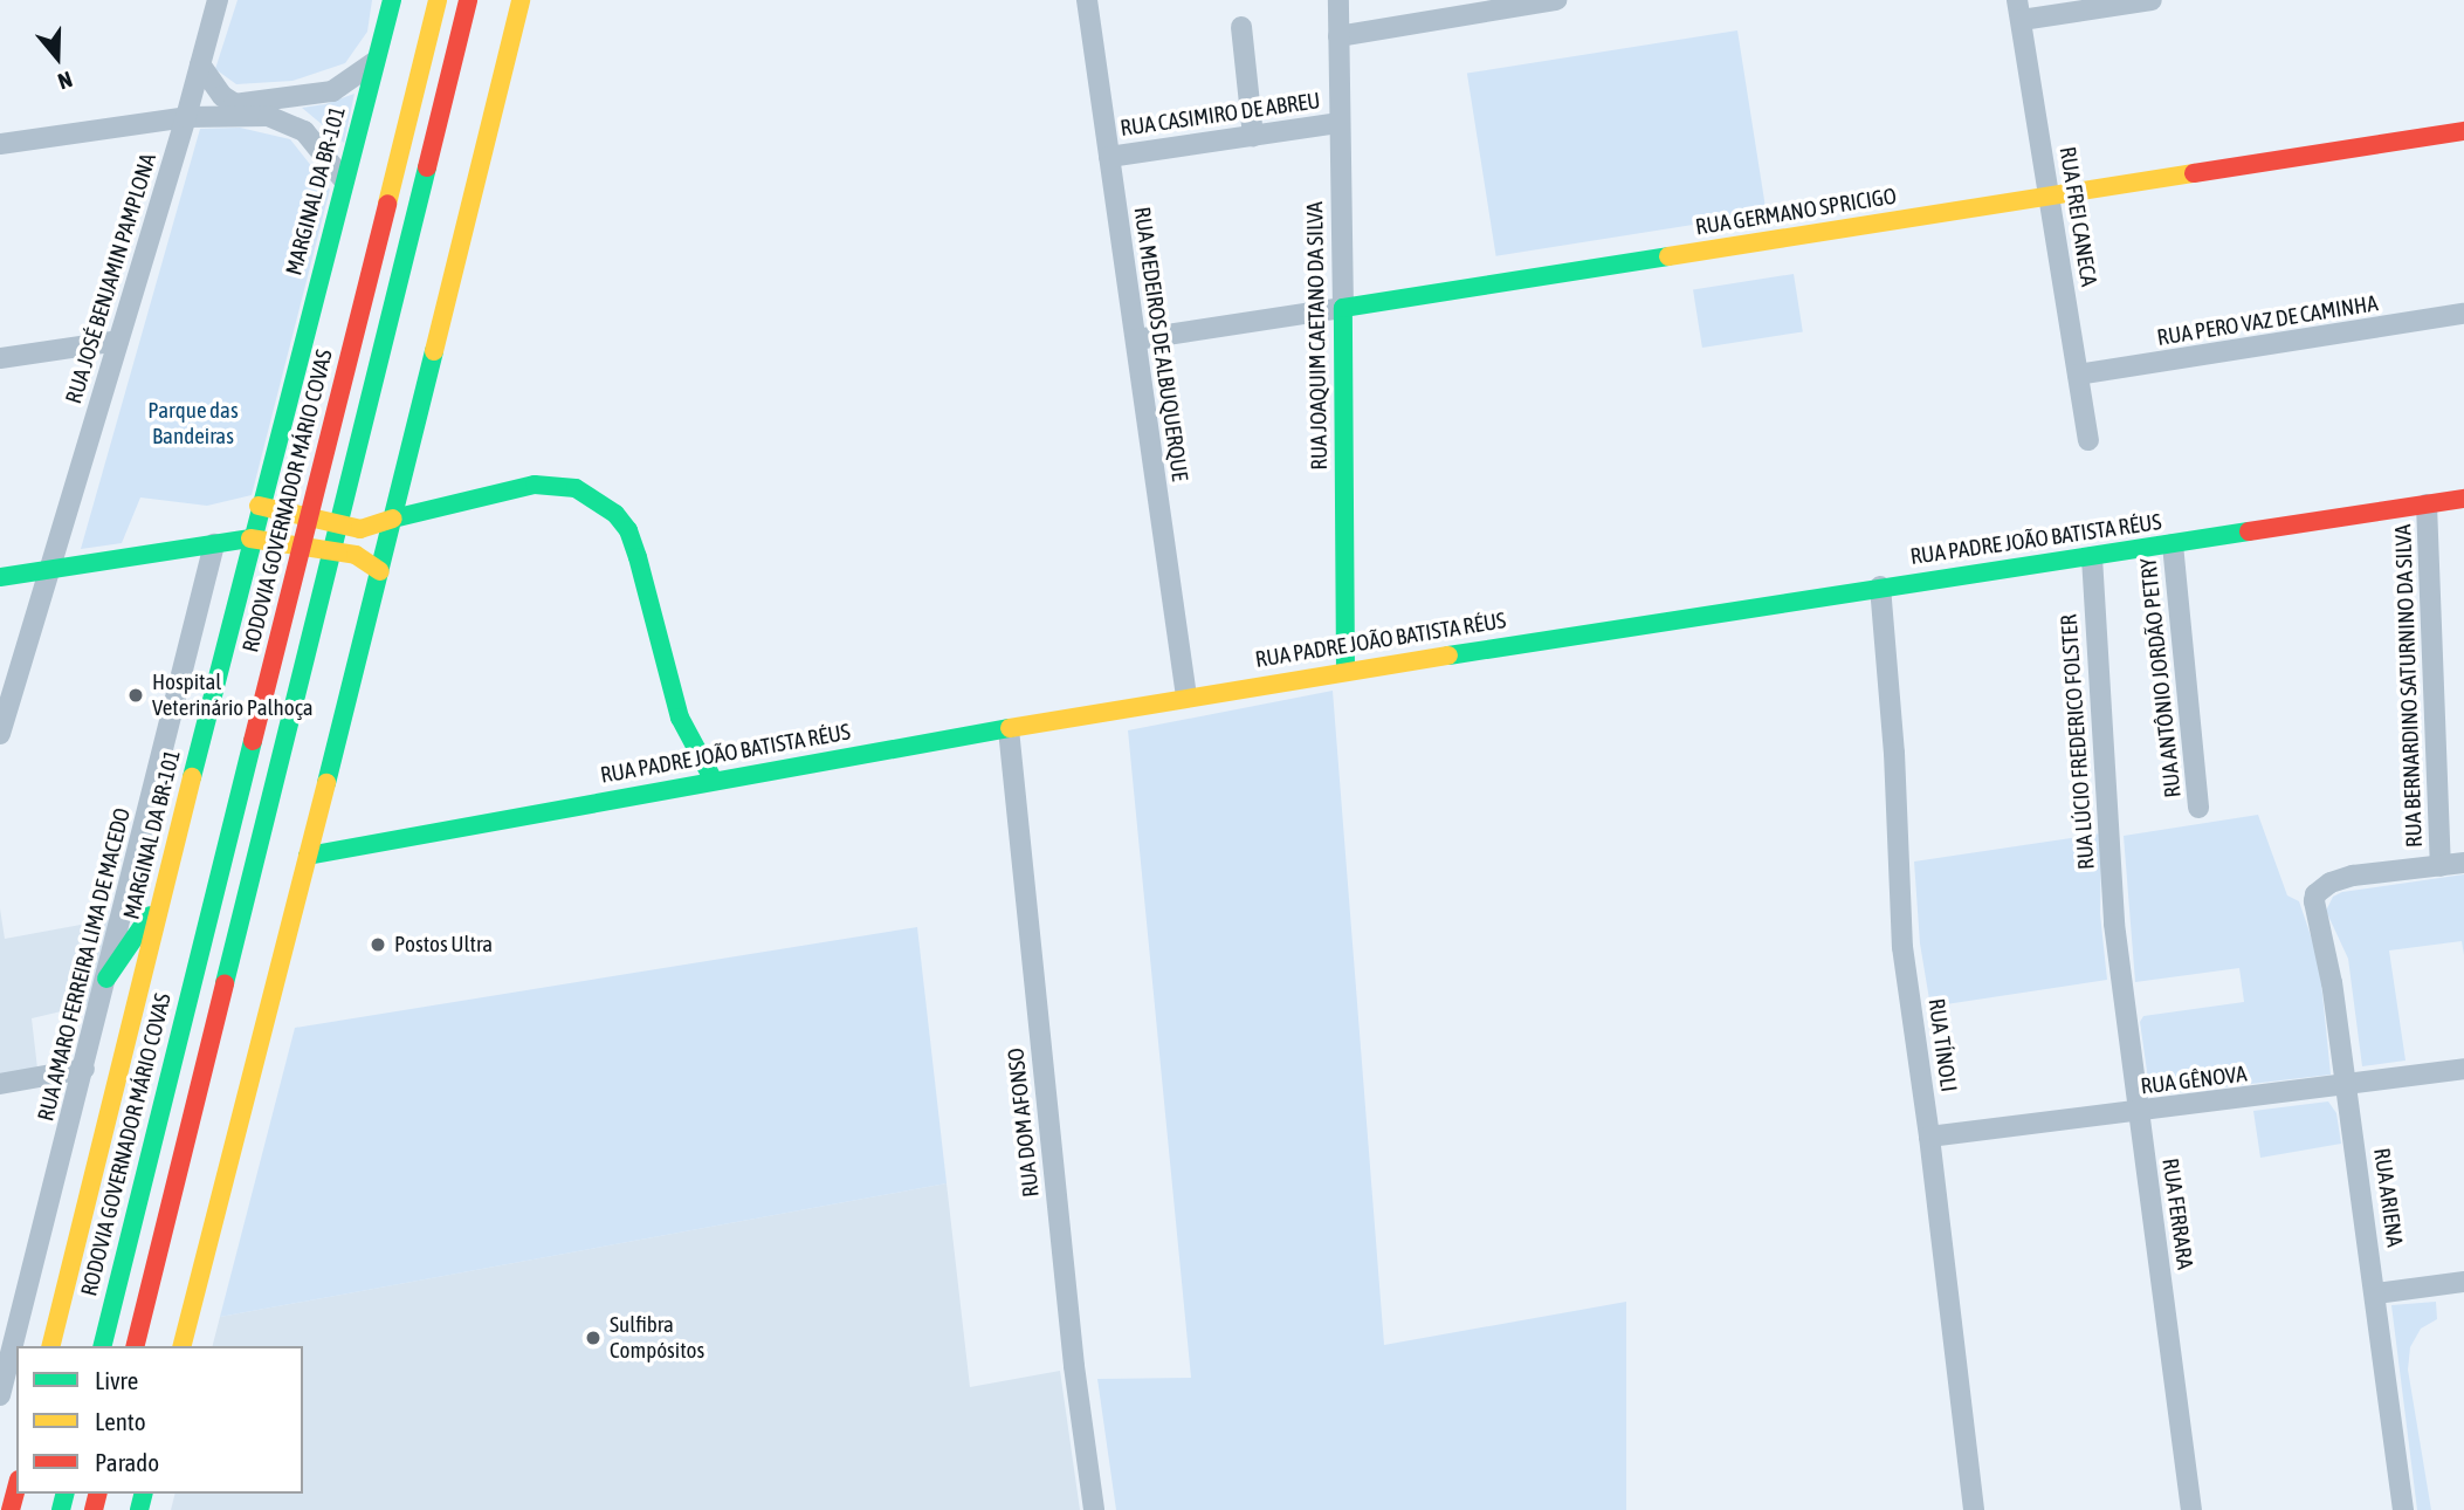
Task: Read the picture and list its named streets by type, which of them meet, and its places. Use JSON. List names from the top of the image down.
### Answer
{
  "streets": {
    "main road": [
      "MARGINAL DA BR-101",
      "RUA GERMANO SPRICIGO",
      "RUA JOAQUIM CAETANO DA SILVA",
      "RODOVIA GOVERNADOR MÁRIO COVAS",
      "RUA PADRE JOÃO BATISTA RÉUS"
    ],
    "street": [
      "RUA CASIMIRO DE ABREU",
      "RUA FREI CANECA",
      "RUA JOSÉ BENJAMIN PAMPLONA",
      "RUA PERO VAZ DE CAMINHA",
      "RUA MEDEIROS DE ALBUQUERQUE",
      "RUA ANTÔNIO JORDÃO PETRY",
      "RUA BERNARDINO SATURNINO DA SILVA",
      "RUA LÚCIO FREDERICO FOLSTER",
      "RUA AMARO FERREIRA LIMA DE MACEDO",
      "RUA TÍNOLI",
      "RUA GÊNOVA",
      "RUA DOM AFONSO",
      "RUA ARIENA",
      "RUA FERRARA"
    ]
  },
  "crossings": [
    ["RUA CASIMIRO DE ABREU", "RUA JOAQUIM CAETANO DA SILVA"],
    ["RUA CASIMIRO DE ABREU", "RUA MEDEIROS DE ALBUQUERQUE"],
    ["RUA GERMANO SPRICIGO", "RUA FREI CANECA"],
    ["RUA GERMANO SPRICIGO", "RUA JOAQUIM CAETANO DA SILVA"],
    ["RUA GERMANO SPRICIGO", "RUA MEDEIROS DE ALBUQUERQUE"],
    ["RUA FREI CANECA", "RUA PERO VAZ DE CAMINHA"],
    ["RUA JOAQUIM CAETANO DA SILVA", "RUA PADRE JOÃO BATISTA RÉUS"],
    ["RUA MEDEIROS DE ALBUQUERQUE", "RUA PADRE JOÃO BATISTA RÉUS"],
    ["RUA PADRE JOÃO BATISTA RÉUS", "RUA ANTÔNIO JORDÃO PETRY"],
    ["RUA PADRE JOÃO BATISTA RÉUS", "RUA BERNARDINO SATURNINO DA SILVA"],
    ["RUA PADRE JOÃO BATISTA RÉUS", "RUA LÚCIO FREDERICO FOLSTER"],
    ["RUA PADRE JOÃO BATISTA RÉUS", "RUA TÍNOLI"],
    ["RUA PADRE JOÃO BATISTA RÉUS", "RUA DOM AFONSO"],
    ["RUA BERNARDINO SATURNINO DA SILVA", "RUA ARIENA"],
    ["RUA LÚCIO FREDERICO FOLSTER", "RUA FERRARA"],
    ["RUA TÍNOLI", "RUA GÊNOVA"],
    ["RUA GÊNOVA", "RUA ARIENA"],
    ["RUA GÊNOVA", "RUA FERRARA"]
  ],
  "parks": ["Parque das Bandeiras"],
  "places": ["Hospital Veterinário Palhoça", "Postos Ultra", "Sulfibra Compósitos"],
  "legend": ["Livre", "Lento", "Parado"],
  "north": "bottom"
}
